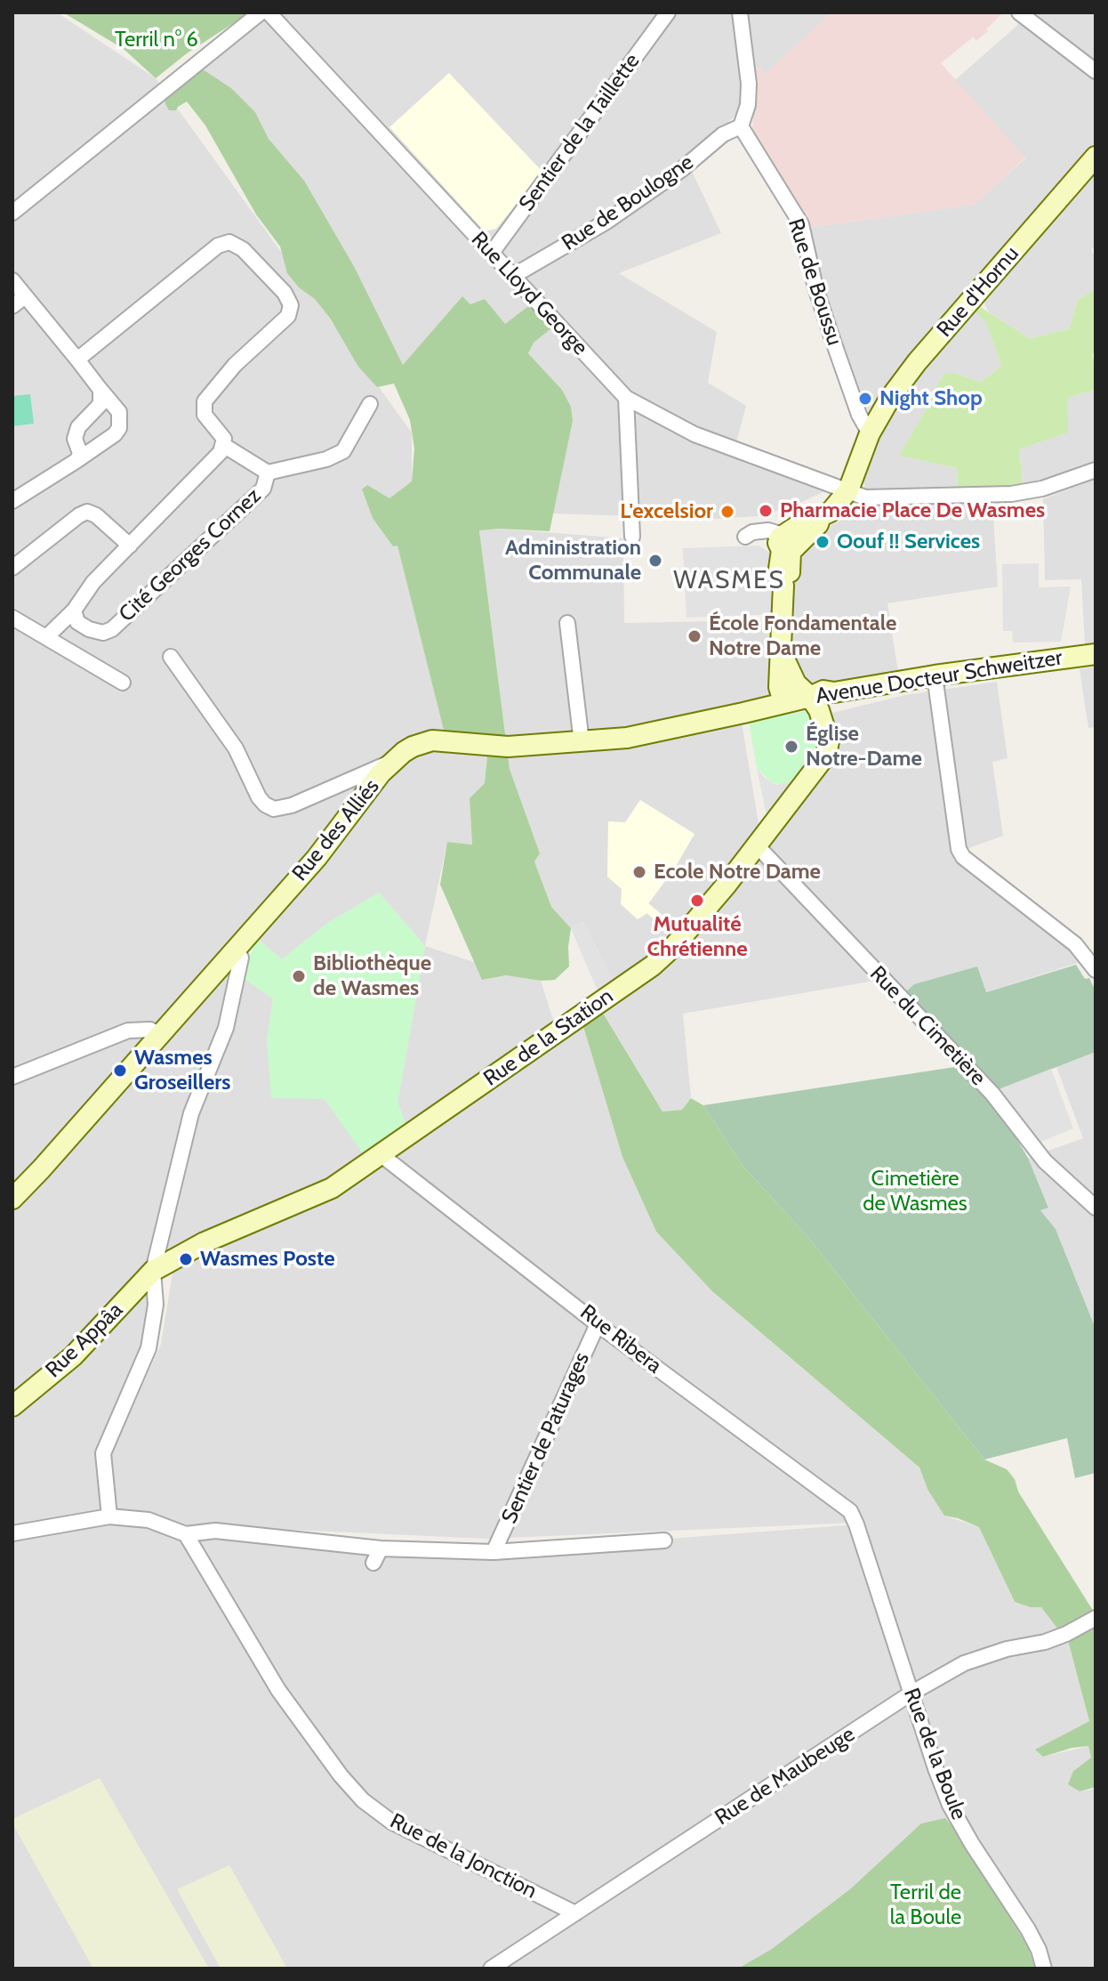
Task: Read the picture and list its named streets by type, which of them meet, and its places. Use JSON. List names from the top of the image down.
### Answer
{
  "streets": {
    "street": [
      "Sentier de la Taillette",
      "Rue de Boulogne",
      "Rue de Boussu",
      "Rue d'Hornu",
      "Rue Lloyd George",
      "Cité Georges Cornez",
      "Avenue Docteur Schweitzer",
      "Rue des Alliés",
      "Rue du Cimetière",
      "Rue de la Station",
      "Rue Ribera",
      "Rue Appâa",
      "Sentier de Paturages",
      "Rue de la Boule",
      "Rue de Maubeuge",
      "Rue de la Jonction"
    ]
  },
  "crossings": [
    ["Sentier de la Taillette", "Rue Lloyd George"],
    ["Rue de Boulogne", "Rue de Boussu"],
    ["Rue de Boulogne", "Rue Lloyd George"],
    ["Rue de Boussu", "Rue d'Hornu"],
    ["Rue d'Hornu", "Rue Lloyd George"],
    ["Avenue Docteur Schweitzer", "Rue des Alliés"],
    ["Avenue Docteur Schweitzer", "Rue de la Station"],
    ["Rue du Cimetière", "Rue de la Station"],
    ["Rue de la Station", "Rue Ribera"],
    ["Rue de la Station", "Rue Appâa"],
    ["Rue Ribera", "Sentier de Paturages"],
    ["Rue Ribera", "Rue de la Boule"],
    ["Rue de la Boule", "Rue de Maubeuge"],
    ["Rue de Maubeuge", "Rue de la Jonction"]
  ],
  "districts": ["WASMES"],
  "parks": ["Terril n° 6", "Cimetière de Wasmes", "Terril de la Boule"],
  "places": [
    "Night Shop",
    "Pharmacie Place De Wasmes",
    "L'excelsior",
    "Oouf !! Services",
    "Administration Communale",
    "École Fondamentale Notre Dame",
    "Église Notre-Dame",
    "Ecole Notre Dame",
    "Mutualité Chrétienne",
    "Bibliothèque de Wasmes",
    "Wasmes Groseillers",
    "Wasmes Poste"
  ]
}
